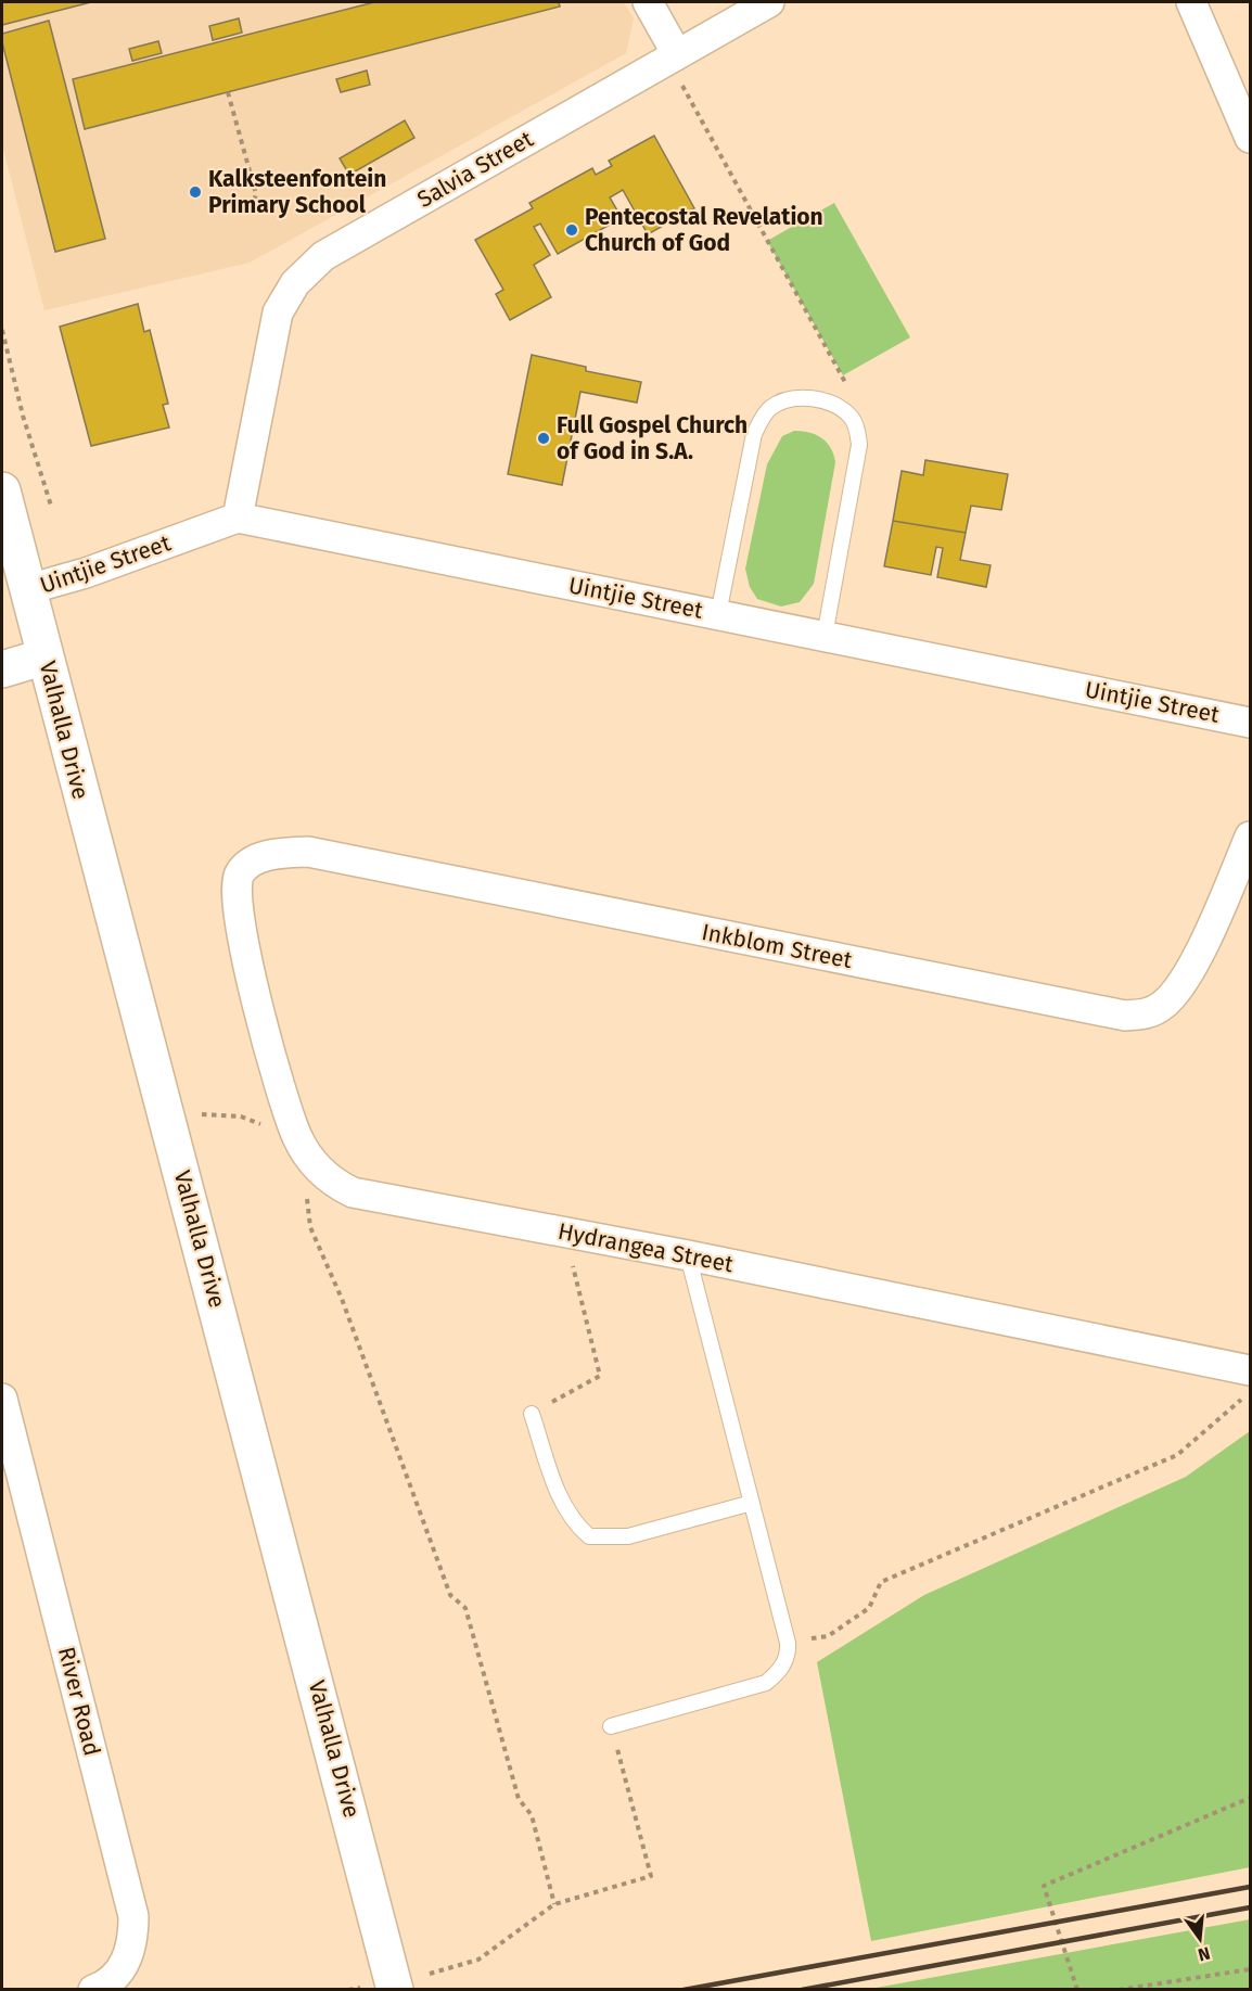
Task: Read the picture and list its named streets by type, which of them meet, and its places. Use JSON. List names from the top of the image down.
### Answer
{
  "streets": {
    "main road": ["Valhalla Drive"],
    "street": [
      "Salvia Street",
      "Uintjie Street",
      "Inkblom Street",
      "Hydrangea Street",
      "River Road"
    ]
  },
  "crossings": [
    ["Salvia Street", "Uintjie Street"],
    ["Uintjie Street", "Valhalla Drive"],
    ["Inkblom Street", "Hydrangea Street"]
  ],
  "places": ["Kalksteenfontein Primary School", "Pentecostal Revelation Church of God", "Full Gospel Church of God in S.A."],
  "north": "bottom"
}
